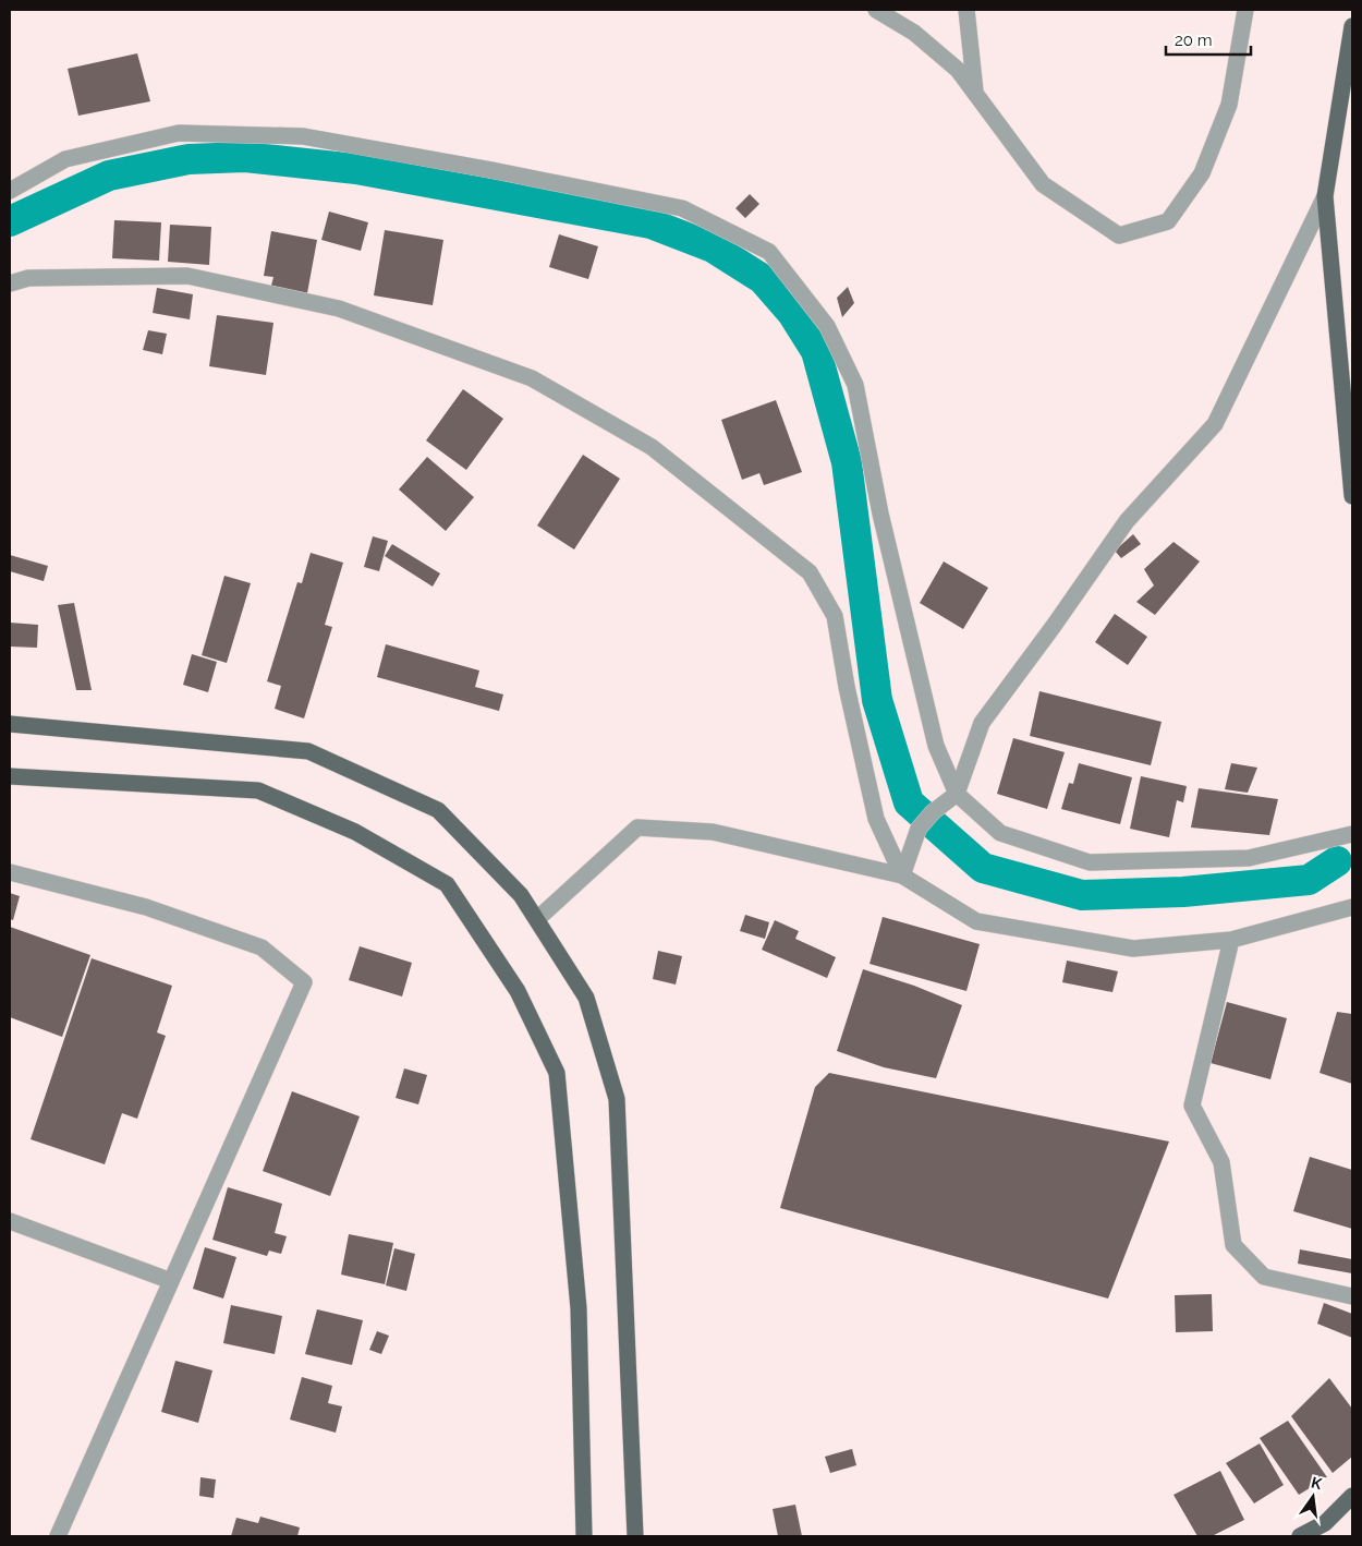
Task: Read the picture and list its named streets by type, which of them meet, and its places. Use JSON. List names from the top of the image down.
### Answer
{
  "scale_bar": "20 m",
  "north": "top"
}
